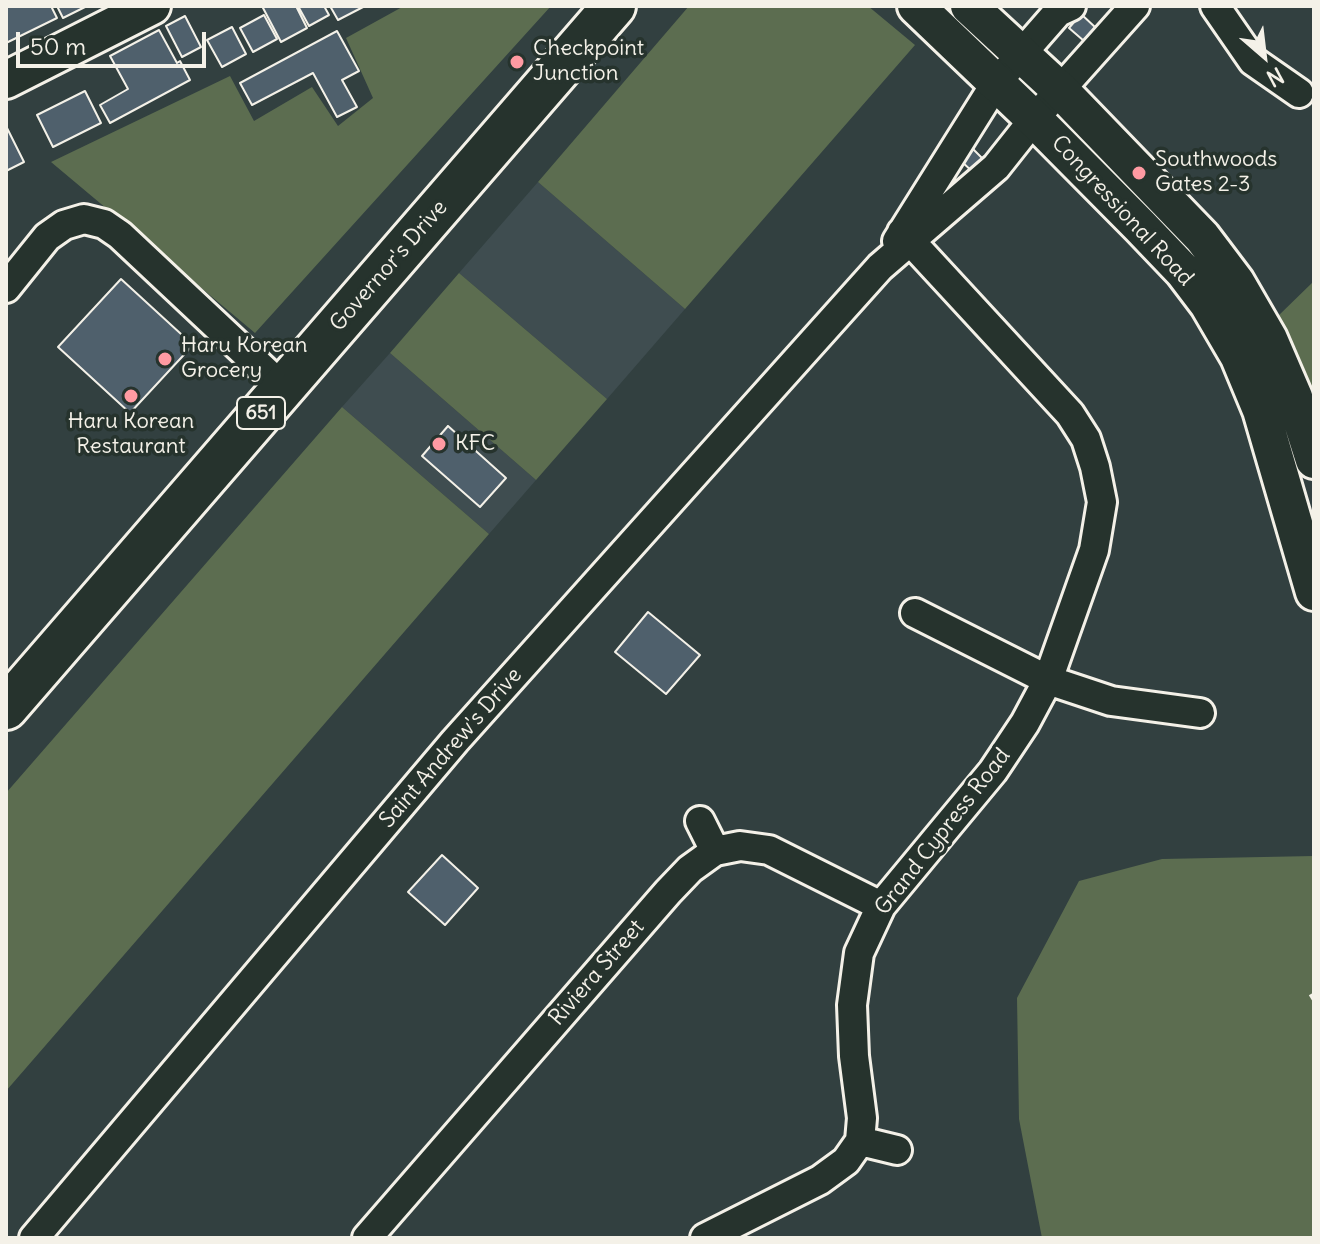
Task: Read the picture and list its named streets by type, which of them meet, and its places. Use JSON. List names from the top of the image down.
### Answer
{
  "streets": {
    "highway": ["Governor's Drive", "651"],
    "main road": ["Congressional Road"],
    "street": ["Saint Andrew's Drive", "Grand Cypress Road", "Riviera Street"]
  },
  "crossings": [
    ["Congressional Road", "Saint Andrew's Drive"],
    ["Saint Andrew's Drive", "Grand Cypress Road"]
  ],
  "places": [
    "Checkpoint Junction",
    "Southwoods Gates 2-3",
    "Haru Korean Grocery",
    "Haru Korean Restaurant",
    "KFC"
  ],
  "scale_bar": "50 m",
  "north": "bottom right"
}
